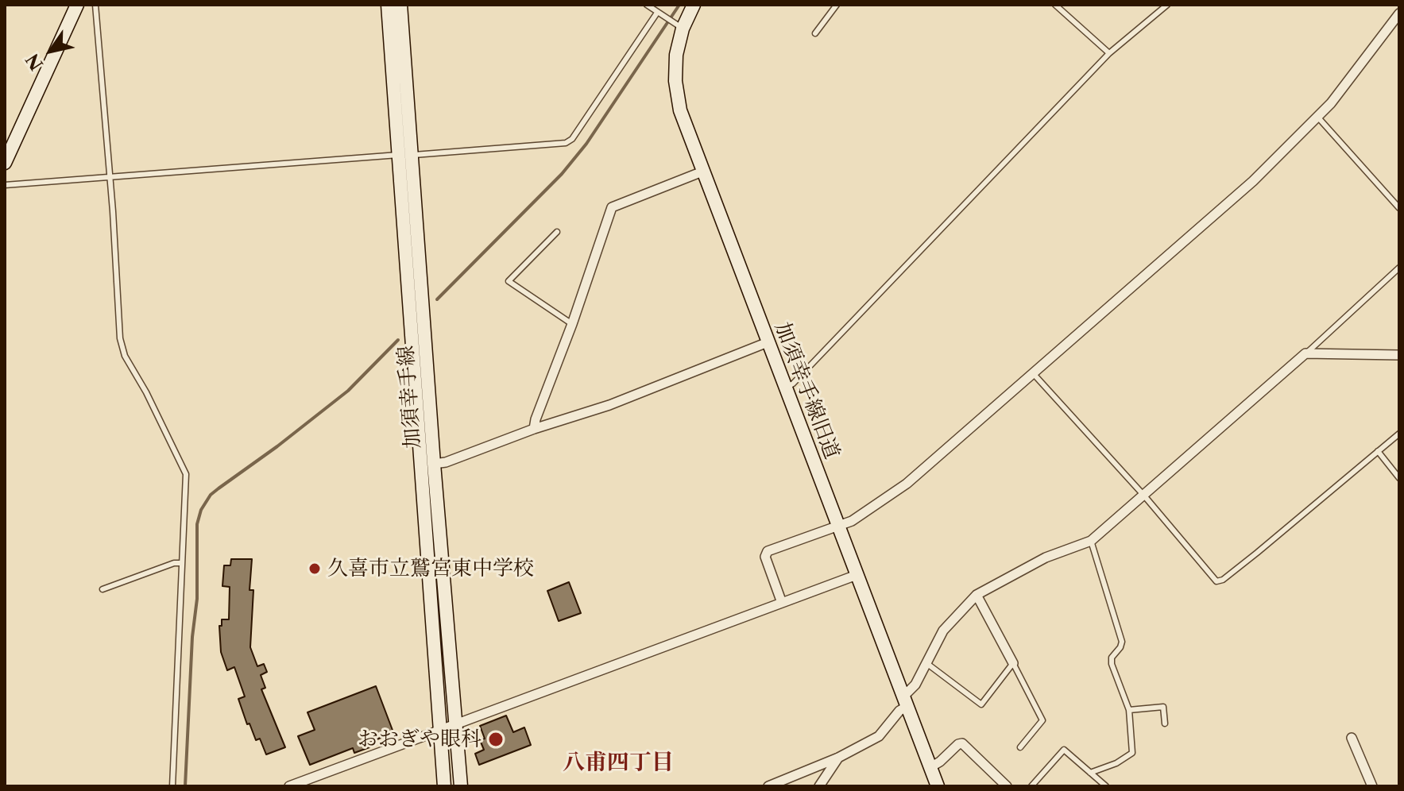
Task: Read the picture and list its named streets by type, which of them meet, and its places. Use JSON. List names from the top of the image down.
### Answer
{
  "streets": {
    "main road": ["加須幸手線旧道", "加須幸手線"]
  },
  "districts": ["八甫四丁目"],
  "places": ["久喜市立鷲宮東中学校", "おおぎや眼科"],
  "north": "bottom left"
}
